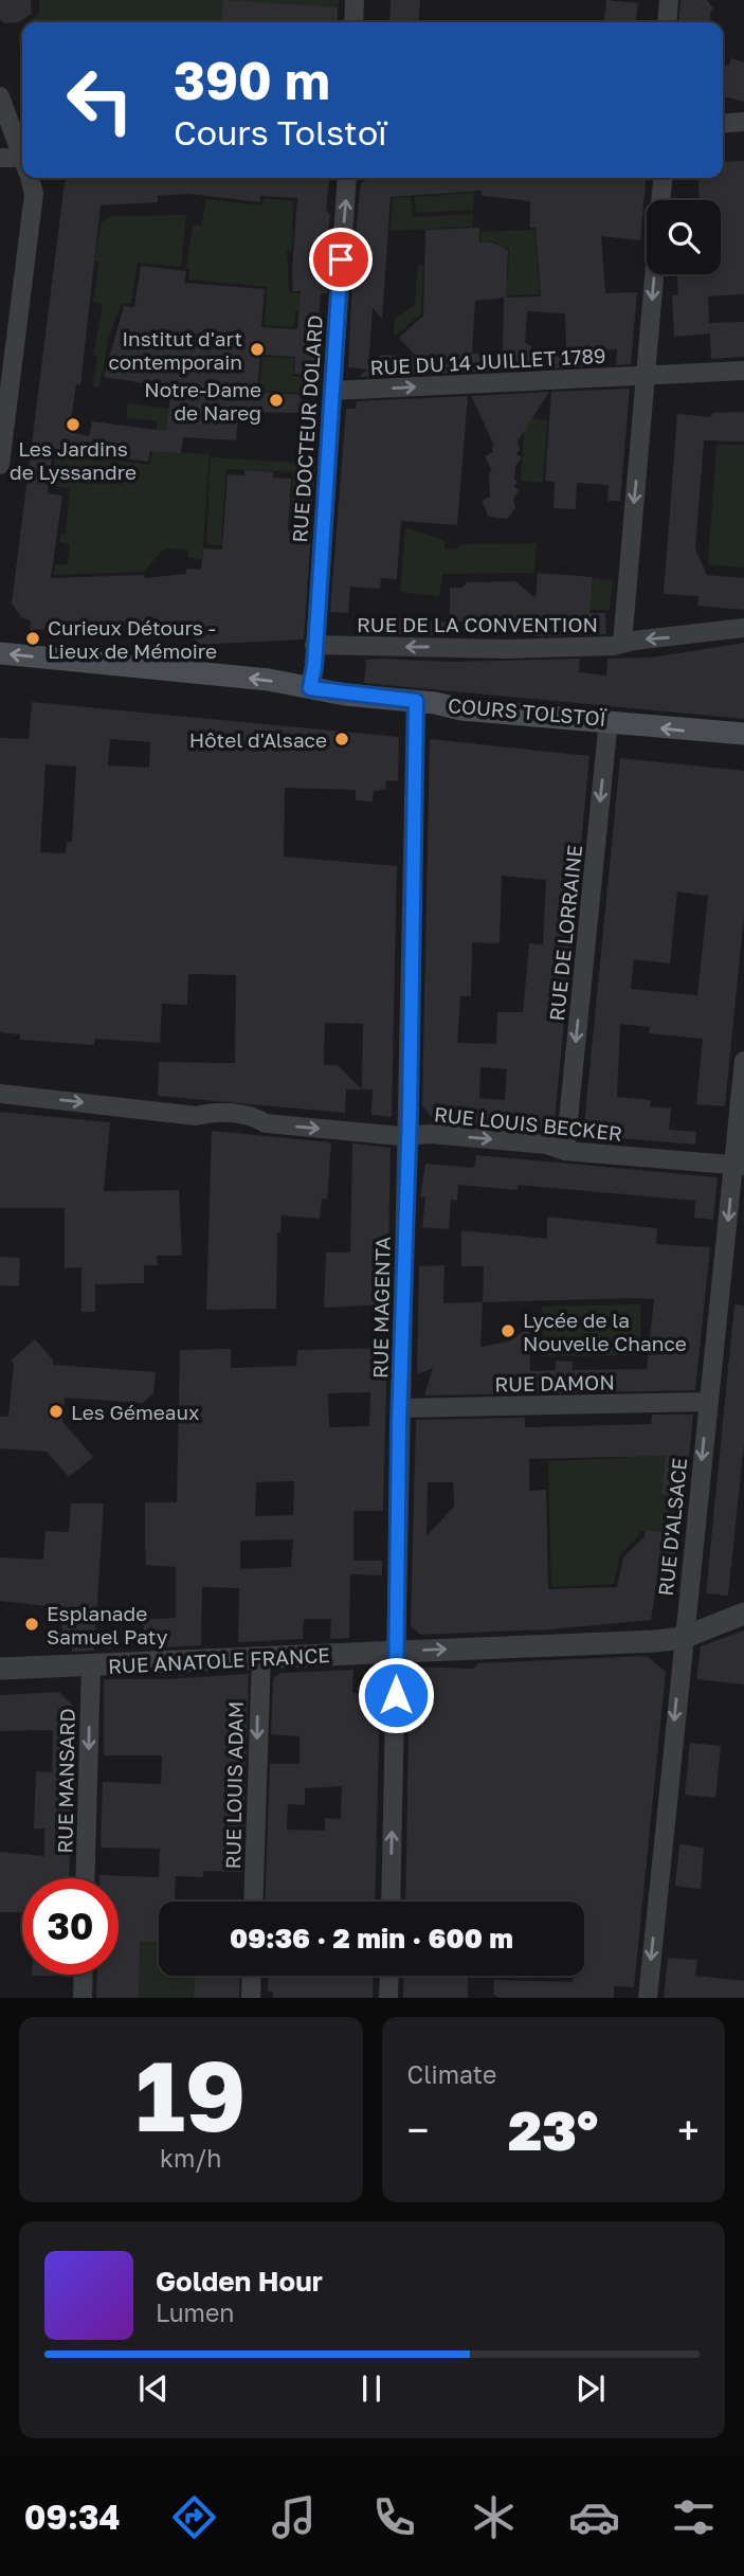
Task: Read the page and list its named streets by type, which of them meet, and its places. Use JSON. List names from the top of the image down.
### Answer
{
  "streets": {
    "main road": ["COURS TOLSTOÏ"],
    "street": [
      "RUE DU 14 JUILLET 1789",
      "RUE DOCTEUR DOLARD",
      "RUE DE LA CONVENTION",
      "RUE DE LORRAINE",
      "RUE LOUIS BECKER",
      "RUE MAGENTA",
      "RUE DAMON",
      "RUE D'ALSACE",
      "RUE ANATOLE FRANCE",
      "RUE MANSARD",
      "RUE LOUIS ADAM"
    ]
  },
  "crossings": [
    ["RUE DU 14 JUILLET 1789", "RUE DOCTEUR DOLARD"],
    ["RUE DOCTEUR DOLARD", "RUE DE LA CONVENTION"],
    ["RUE DOCTEUR DOLARD", "COURS TOLSTOÏ"],
    ["COURS TOLSTOÏ", "RUE DE LORRAINE"],
    ["COURS TOLSTOÏ", "RUE MAGENTA"],
    ["RUE DE LORRAINE", "RUE LOUIS BECKER"],
    ["RUE LOUIS BECKER", "RUE MAGENTA"],
    ["RUE LOUIS BECKER", "RUE D'ALSACE"],
    ["RUE MAGENTA", "RUE DAMON"],
    ["RUE MAGENTA", "RUE ANATOLE FRANCE"],
    ["RUE DAMON", "RUE D'ALSACE"],
    ["RUE D'ALSACE", "RUE ANATOLE FRANCE"],
    ["RUE ANATOLE FRANCE", "RUE MANSARD"],
    ["RUE ANATOLE FRANCE", "RUE LOUIS ADAM"]
  ],
  "one_way": [
    "RUE DU 14 JUILLET 1789",
    "RUE DOCTEUR DOLARD",
    "RUE DE LA CONVENTION",
    "COURS TOLSTOÏ",
    "RUE DE LORRAINE",
    "RUE LOUIS BECKER",
    "RUE D'ALSACE",
    "RUE ANATOLE FRANCE",
    "RUE MANSARD",
    "RUE LOUIS ADAM"
  ],
  "places": [
    "Institut d'art contemporain",
    "Notre-Dame de Nareg",
    "Les Jardins de Lyssandre",
    "Curieux Détours - Lieux de Mémoire",
    "Hôtel d'Alsace",
    "Lycée de la Nouvelle Chance",
    "Les Gémeaux",
    "Esplanade Samuel Paty"
  ],
  "page": {
    "turn": ["390 m", "Cours Tolstoï"],
    "limit": "30",
    "trip": "09:36 · 2 min · 600 m",
    "tile": [
      ["19", "km/h"],
      "Climate"
    ],
    "heat": ["−", "23°", "+"],
    "song": ["Golden Hour", "Lumen"],
    "tabs": "09:34"
  }
}
